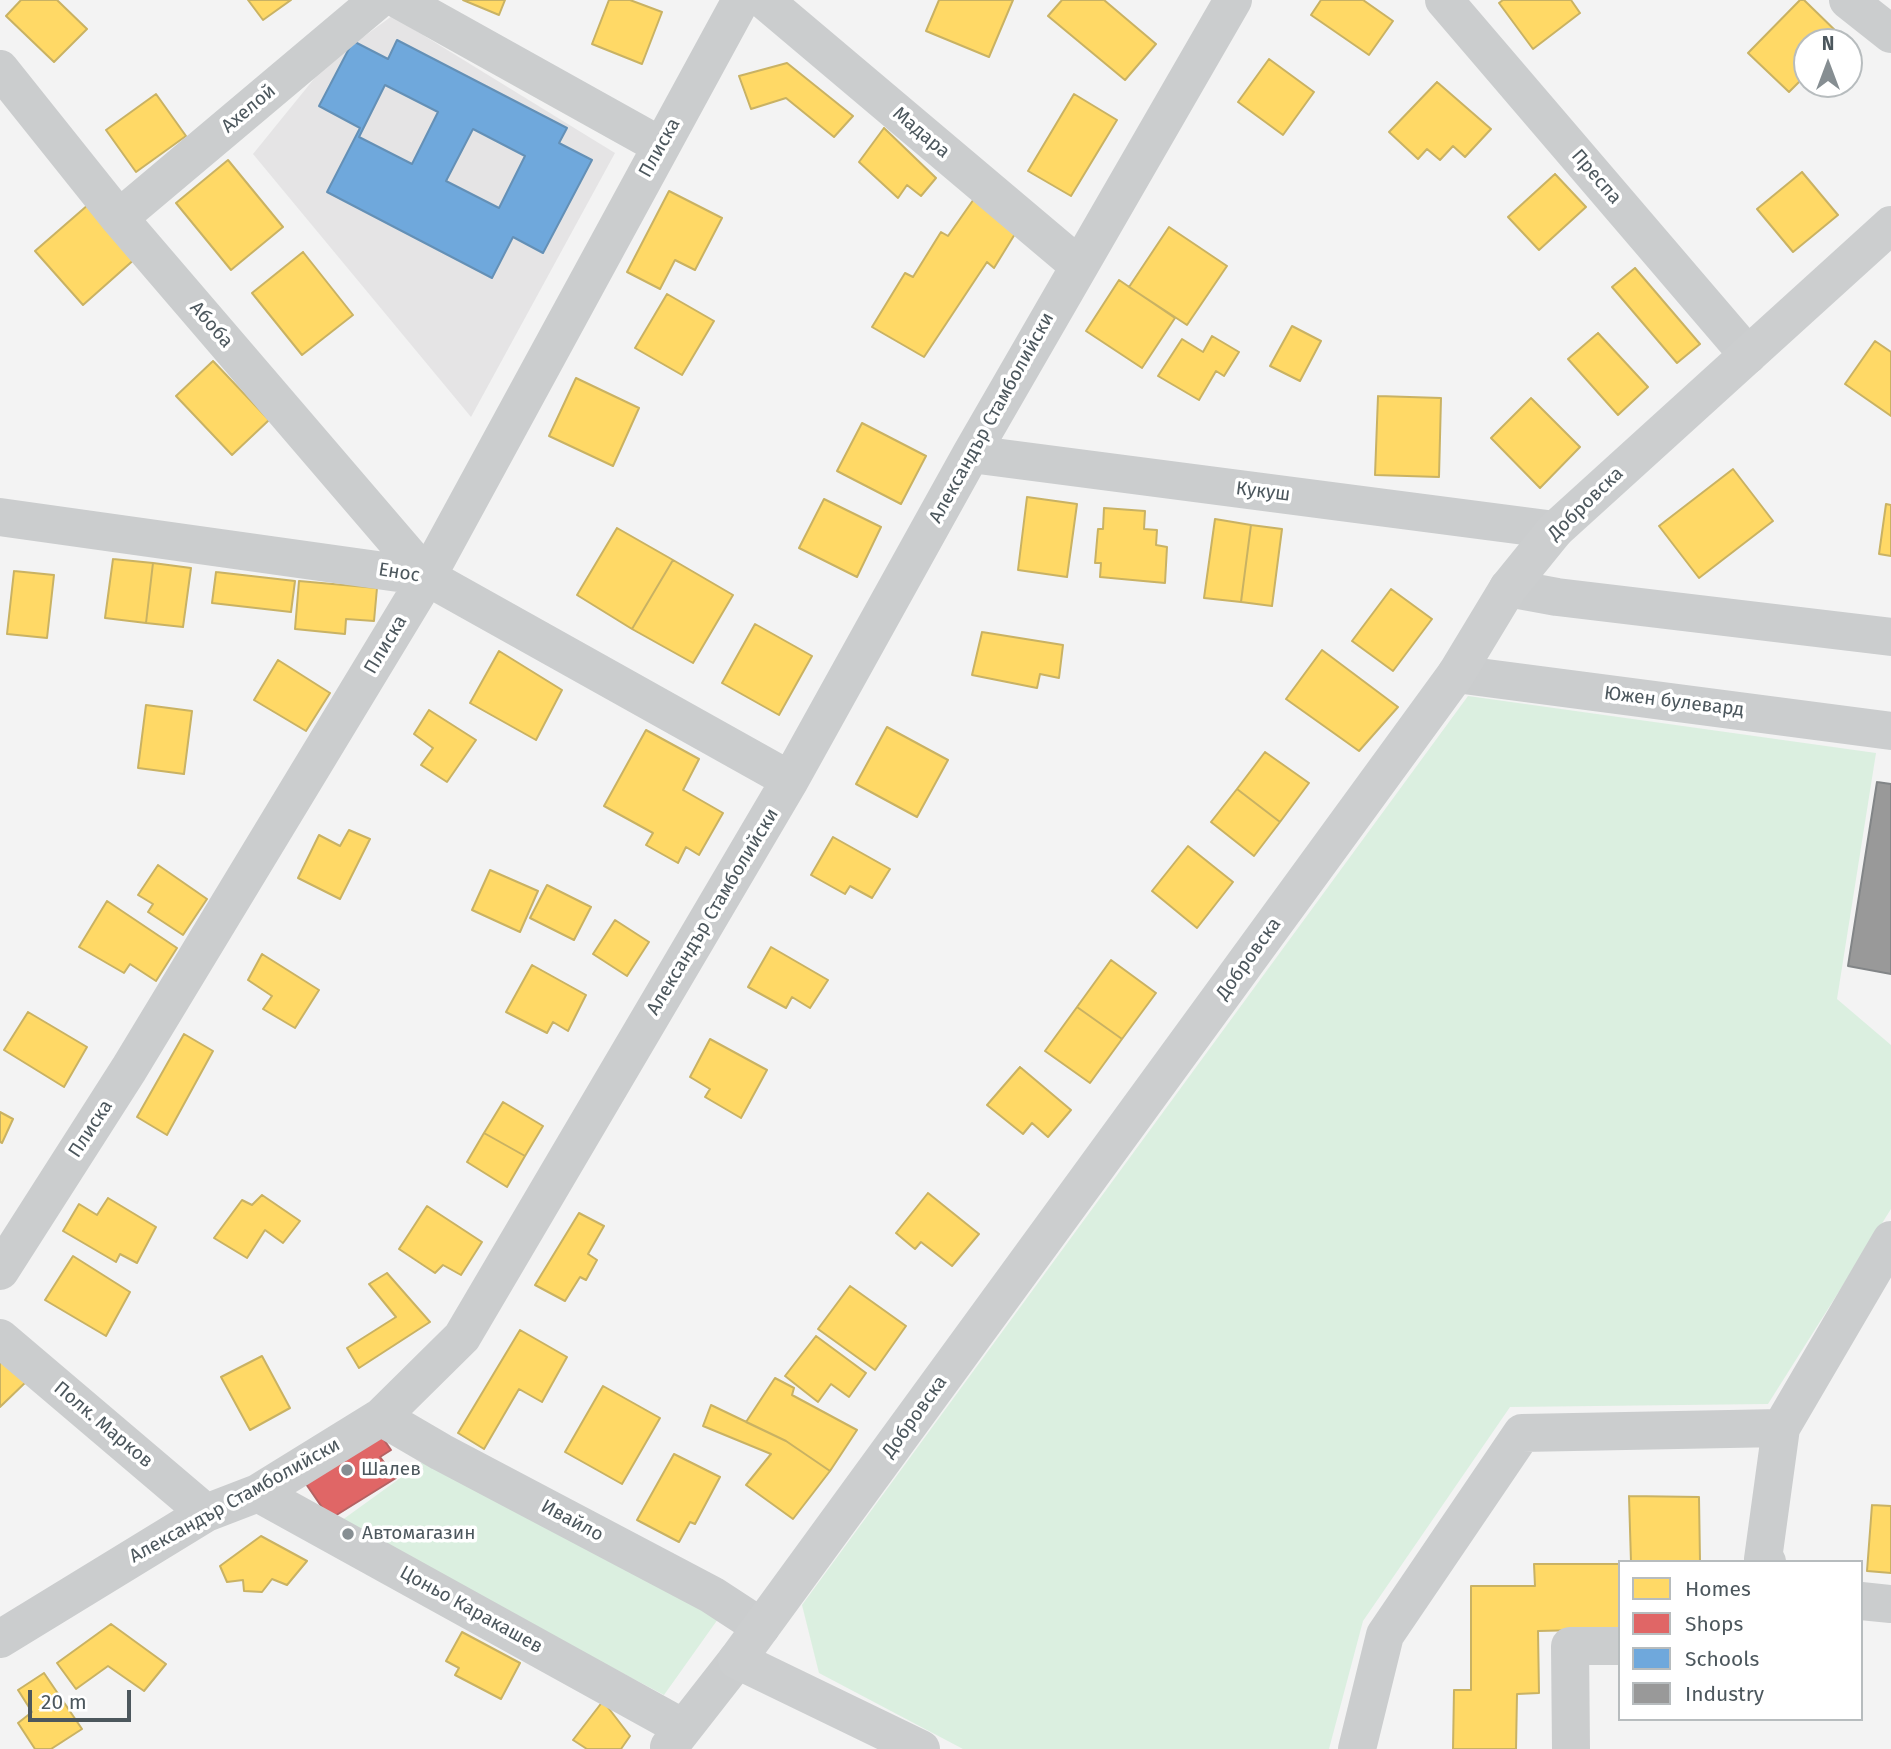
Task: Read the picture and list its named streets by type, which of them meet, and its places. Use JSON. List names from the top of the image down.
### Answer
{
  "streets": {
    "street": [
      "Ахелой",
      "Мадара",
      "Плиска",
      "Преспа",
      "Абоба",
      "Александър Стамболийски",
      "Кукуш",
      "Добровска",
      "Енос",
      "Южен булевард",
      "Полк. Марков",
      "Ивайло",
      "Цоньо Каракашев"
    ]
  },
  "crossings": [
    ["Ахелой", "Абоба"],
    ["Мадара", "Александър Стамболийски"],
    ["Плиска", "Абоба"],
    ["Плиска", "Енос"],
    ["Преспа", "Добровска"],
    ["Абоба", "Енос"],
    ["Александър Стамболийски", "Кукуш"],
    ["Александър Стамболийски", "Енос"],
    ["Александър Стамболийски", "Полк. Марков"],
    ["Александър Стамболийски", "Ивайло"],
    ["Александър Стамболийски", "Цоньо Каракашев"],
    ["Кукуш", "Добровска"],
    ["Добровска", "Южен булевард"],
    ["Добровска", "Ивайло"],
    ["Добровска", "Цоньо Каракашев"]
  ],
  "places": ["Шалев", "Автомагазин"],
  "legend": [
    "Homes",
    "Shops",
    "Schools",
    "Industry"
  ],
  "scale_bar": "20 m",
  "north": "top"
}
